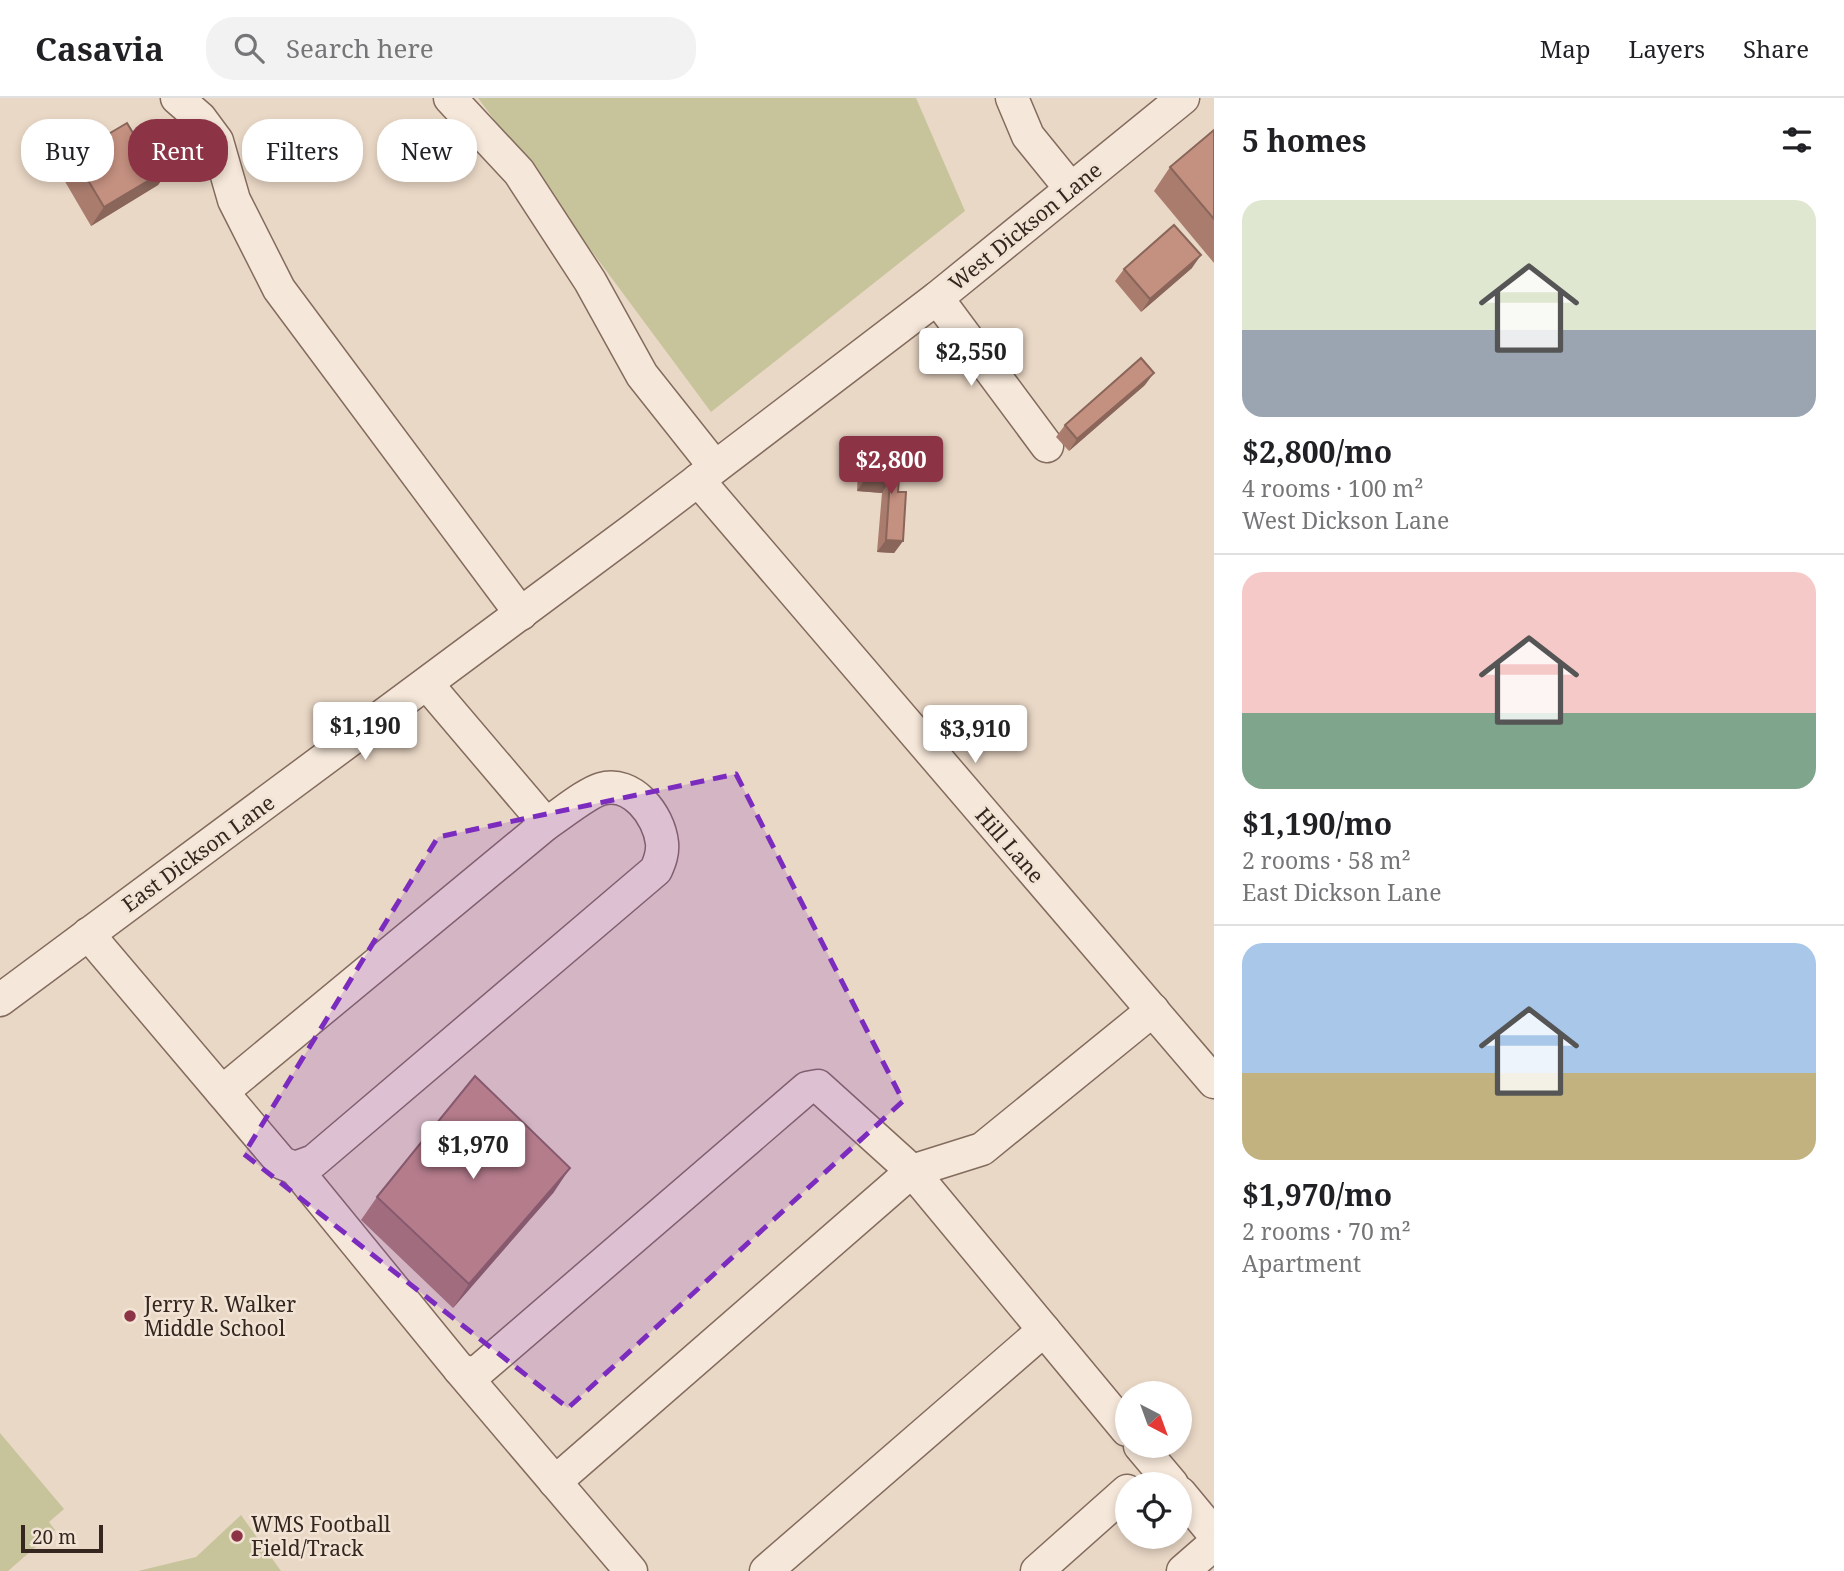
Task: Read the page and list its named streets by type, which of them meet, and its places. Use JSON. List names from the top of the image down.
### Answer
{
  "streets": {
    "street": ["West Dickson Lane", "Hill Lane", "East Dickson Lane"]
  },
  "crossings": [
    ["West Dickson Lane", "Hill Lane"],
    ["West Dickson Lane", "East Dickson Lane"],
    ["Hill Lane", "East Dickson Lane"]
  ],
  "places": ["Jerry R. Walker Middle School", "WMS Football Field/Track"],
  "scale_bar": "20 m",
  "north": "bottom right",
  "page": {
    "header": "Casavia",
    "search": "Search here",
    "nav": ["Map", "Layers", "Share"],
    "heading": "5 homes",
    "chip": [
      "Buy",
      "Rent",
      "Filters",
      "New"
    ],
    "list": [
      {
        "name": "$2,800/mo",
        "note": "4 rooms · 100 m² · West Dickson Lane"
      },
      {
        "name": "$1,190/mo",
        "note": "2 rooms · 58 m² · East Dickson Lane"
      },
      {
        "name": "$1,970/mo",
        "note": "2 rooms · 70 m² · Apartment"
      }
    ],
    "price": [
      "$2,550",
      "$2,800",
      "$1,190",
      "$3,910",
      "$1,970"
    ],
    "scale": "20 m"
  }
}
